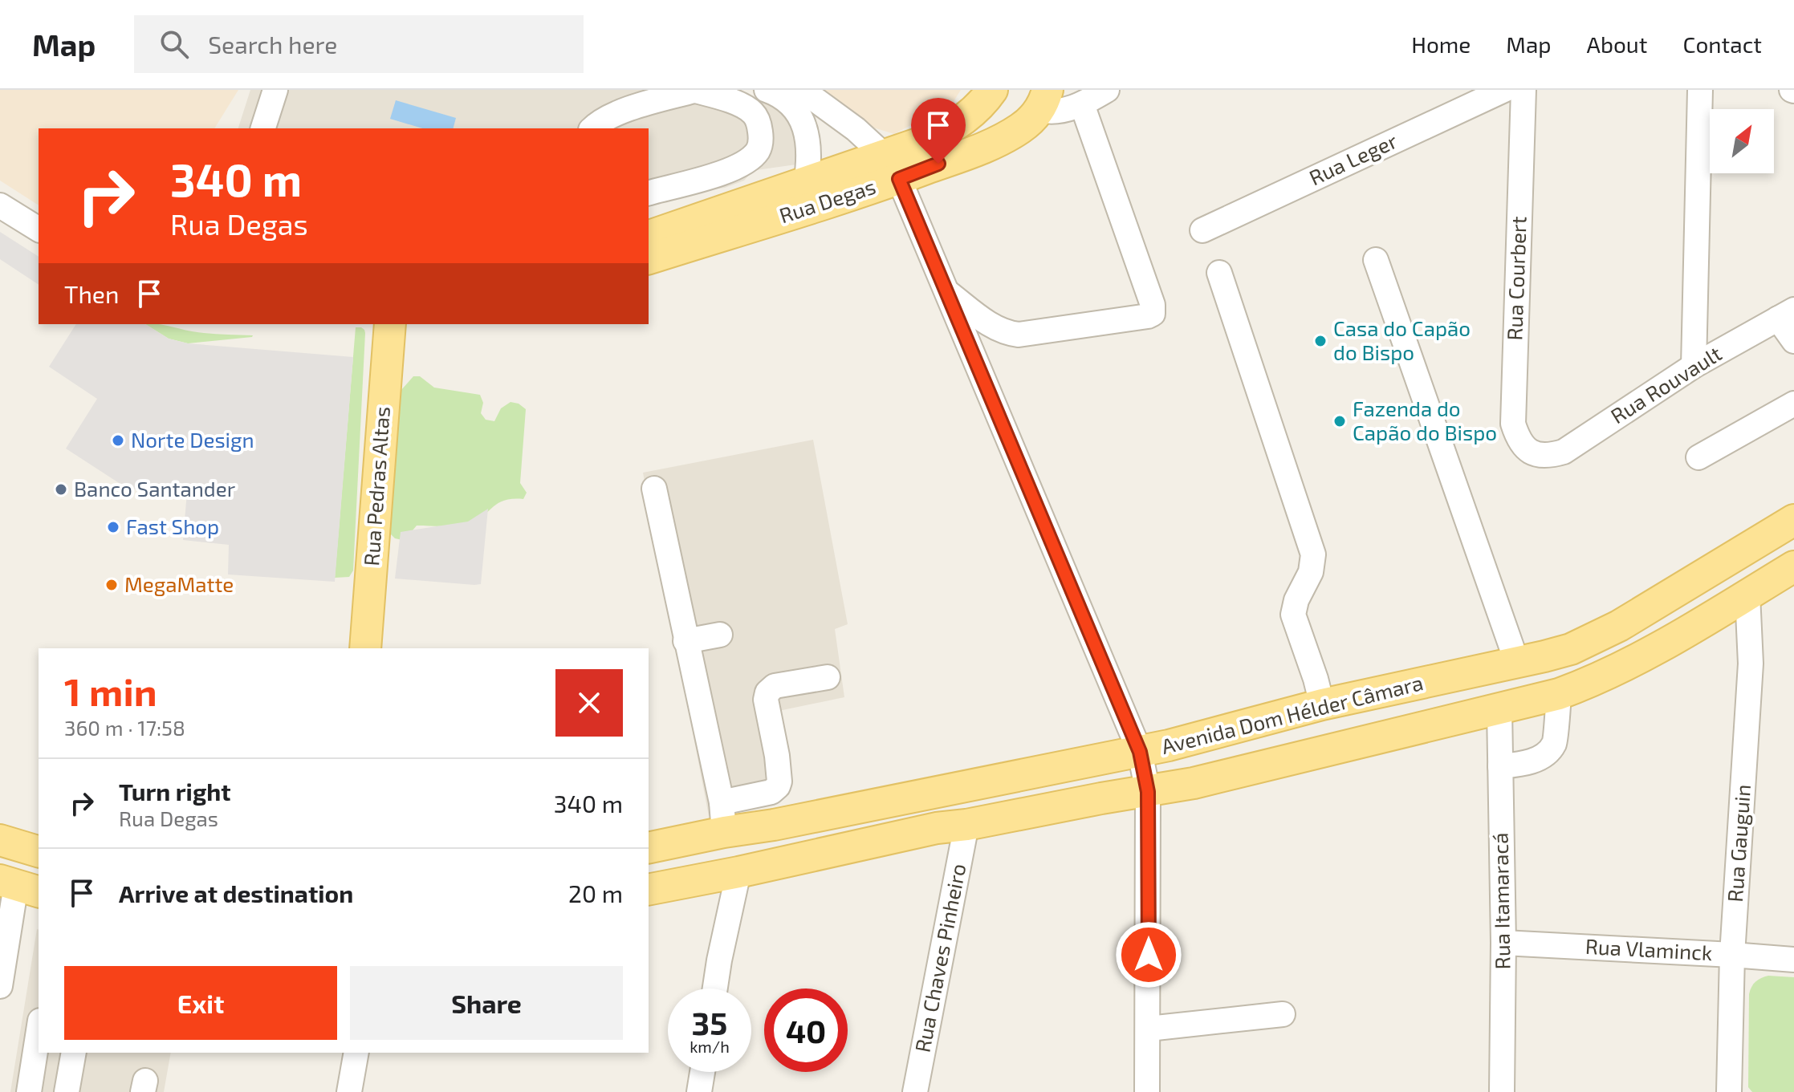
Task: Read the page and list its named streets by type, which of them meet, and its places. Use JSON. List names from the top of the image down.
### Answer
{
  "streets": {
    "main road": ["Rua Degas", "Rua Pedras Altas", "Avenida Dom Hélder Câmara"],
    "street": [
      "Rua Leger",
      "Rua Courbert",
      "Rua Rouvault",
      "Rua Gauguin",
      "Rua Itamaracá",
      "Rua Vlaminck",
      "Rua Chaves Pinheiro"
    ]
  },
  "crossings": [
    ["Rua Courbert", "Rua Rouvault"],
    ["Avenida Dom Hélder Câmara", "Rua Gauguin"],
    ["Avenida Dom Hélder Câmara", "Rua Itamaracá"],
    ["Avenida Dom Hélder Câmara", "Rua Chaves Pinheiro"],
    ["Rua Gauguin", "Rua Vlaminck"],
    ["Rua Itamaracá", "Rua Vlaminck"]
  ],
  "places": [
    "Casa do Capão do Bispo",
    "Fazenda do Capão do Bispo",
    "Norte Design",
    "Banco Santander",
    "Fast Shop",
    "MegaMatte"
  ],
  "north": "top right",
  "page": {
    "header": "Map",
    "search": "Search here",
    "nav": [
      "Home",
      "Map",
      "About",
      "Contact"
    ],
    "turn": ["340 m", "Rua Degas"],
    "then": "Then",
    "heading": ["1 min", "360 m · 17:58"],
    "list": [
      {
        "name": "Turn right",
        "note": "Rua Degas",
        "value": "340 m"
      },
      {
        "name": "Arrive at destination",
        "value": "20 m"
      }
    ],
    "buttons": ["Exit", "Share"],
    "speed": "35 km/h",
    "limit": "40"
  }
}
